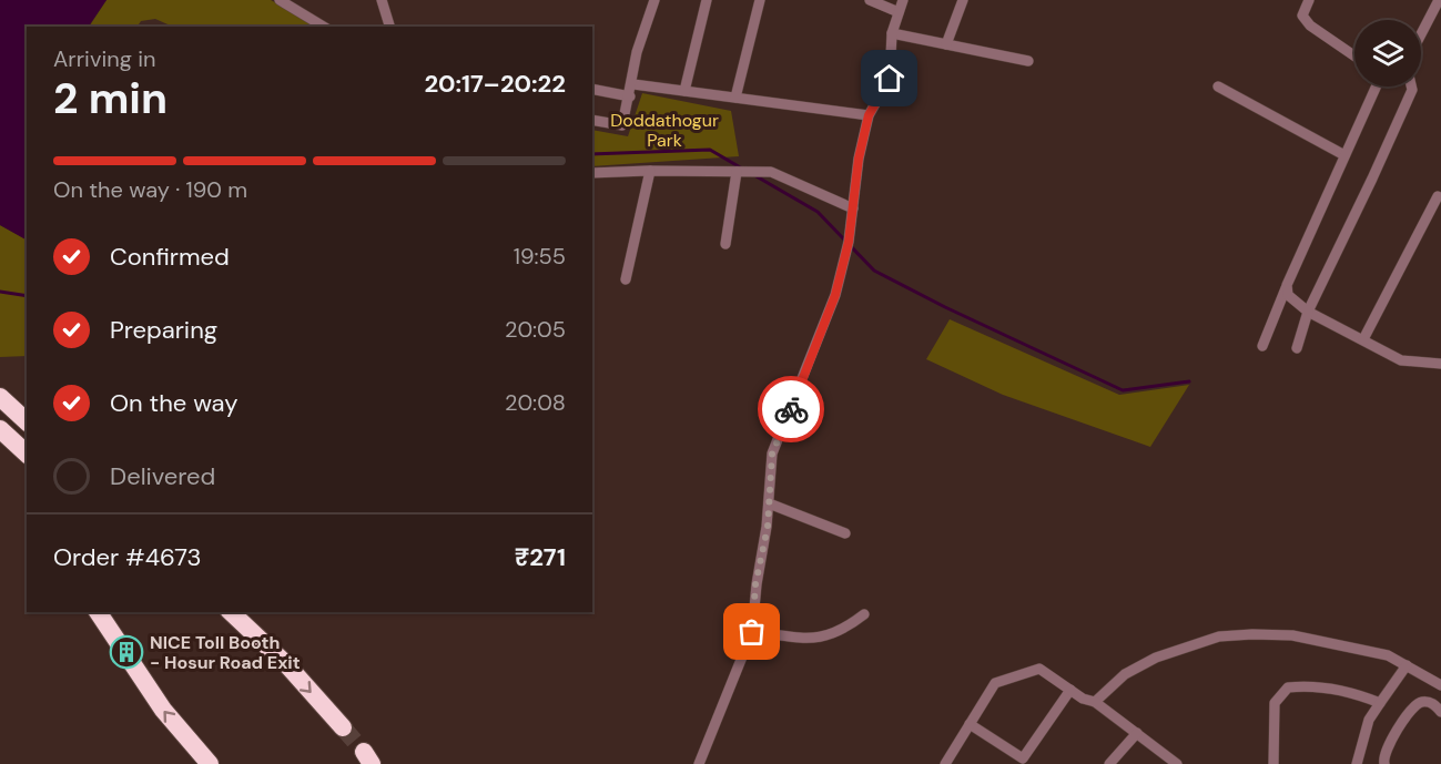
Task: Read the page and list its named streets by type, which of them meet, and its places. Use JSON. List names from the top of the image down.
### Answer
{
  "parks": ["Doddathogur Park"],
  "places": {
    "building": ["NICE Toll Booth - Hosur Road Exit"]
  },
  "page": {
    "heading": ["2 min", "Arriving in", "20:17–20:22"],
    "panel": ["Order #4673", "₹271"],
    "bar": "On the way · 190 m",
    "list": [
      ["Confirmed", "19:55"],
      ["Preparing", "20:05"],
      ["On the way", "20:08"],
      "Delivered"
    ]
  }
}
